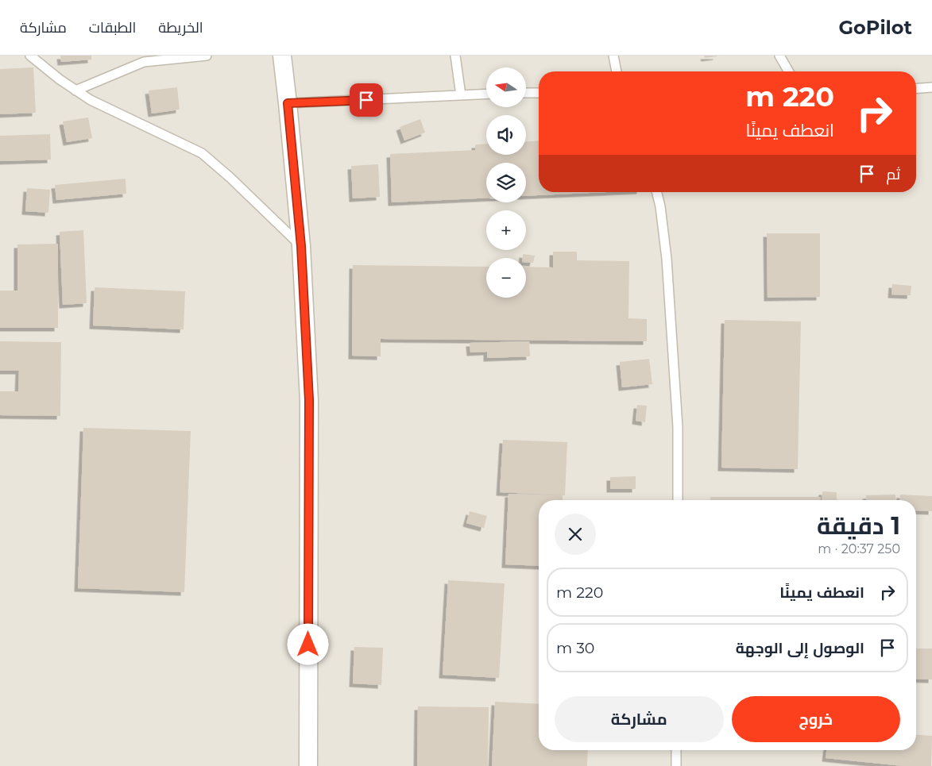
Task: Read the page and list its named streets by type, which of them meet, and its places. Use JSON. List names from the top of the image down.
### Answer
{
  "north": "left",
  "page": {
    "header": "GoPilot",
    "nav": ["الخريطة", "الطبقات", "مشاركة"],
    "map_buttons": ["+", "−"],
    "turn": ["220 m", "انعطف يمينًا"],
    "then": "ثم",
    "heading": ["1 دقيقة", "250 m · 20:37"],
    "list": [
      {
        "name": "انعطف يمينًا",
        "value": "220 m"
      },
      {
        "name": "الوصول إلى الوجهة",
        "value": "30 m"
      }
    ],
    "buttons": ["خروج", "مشاركة"]
  }
}
